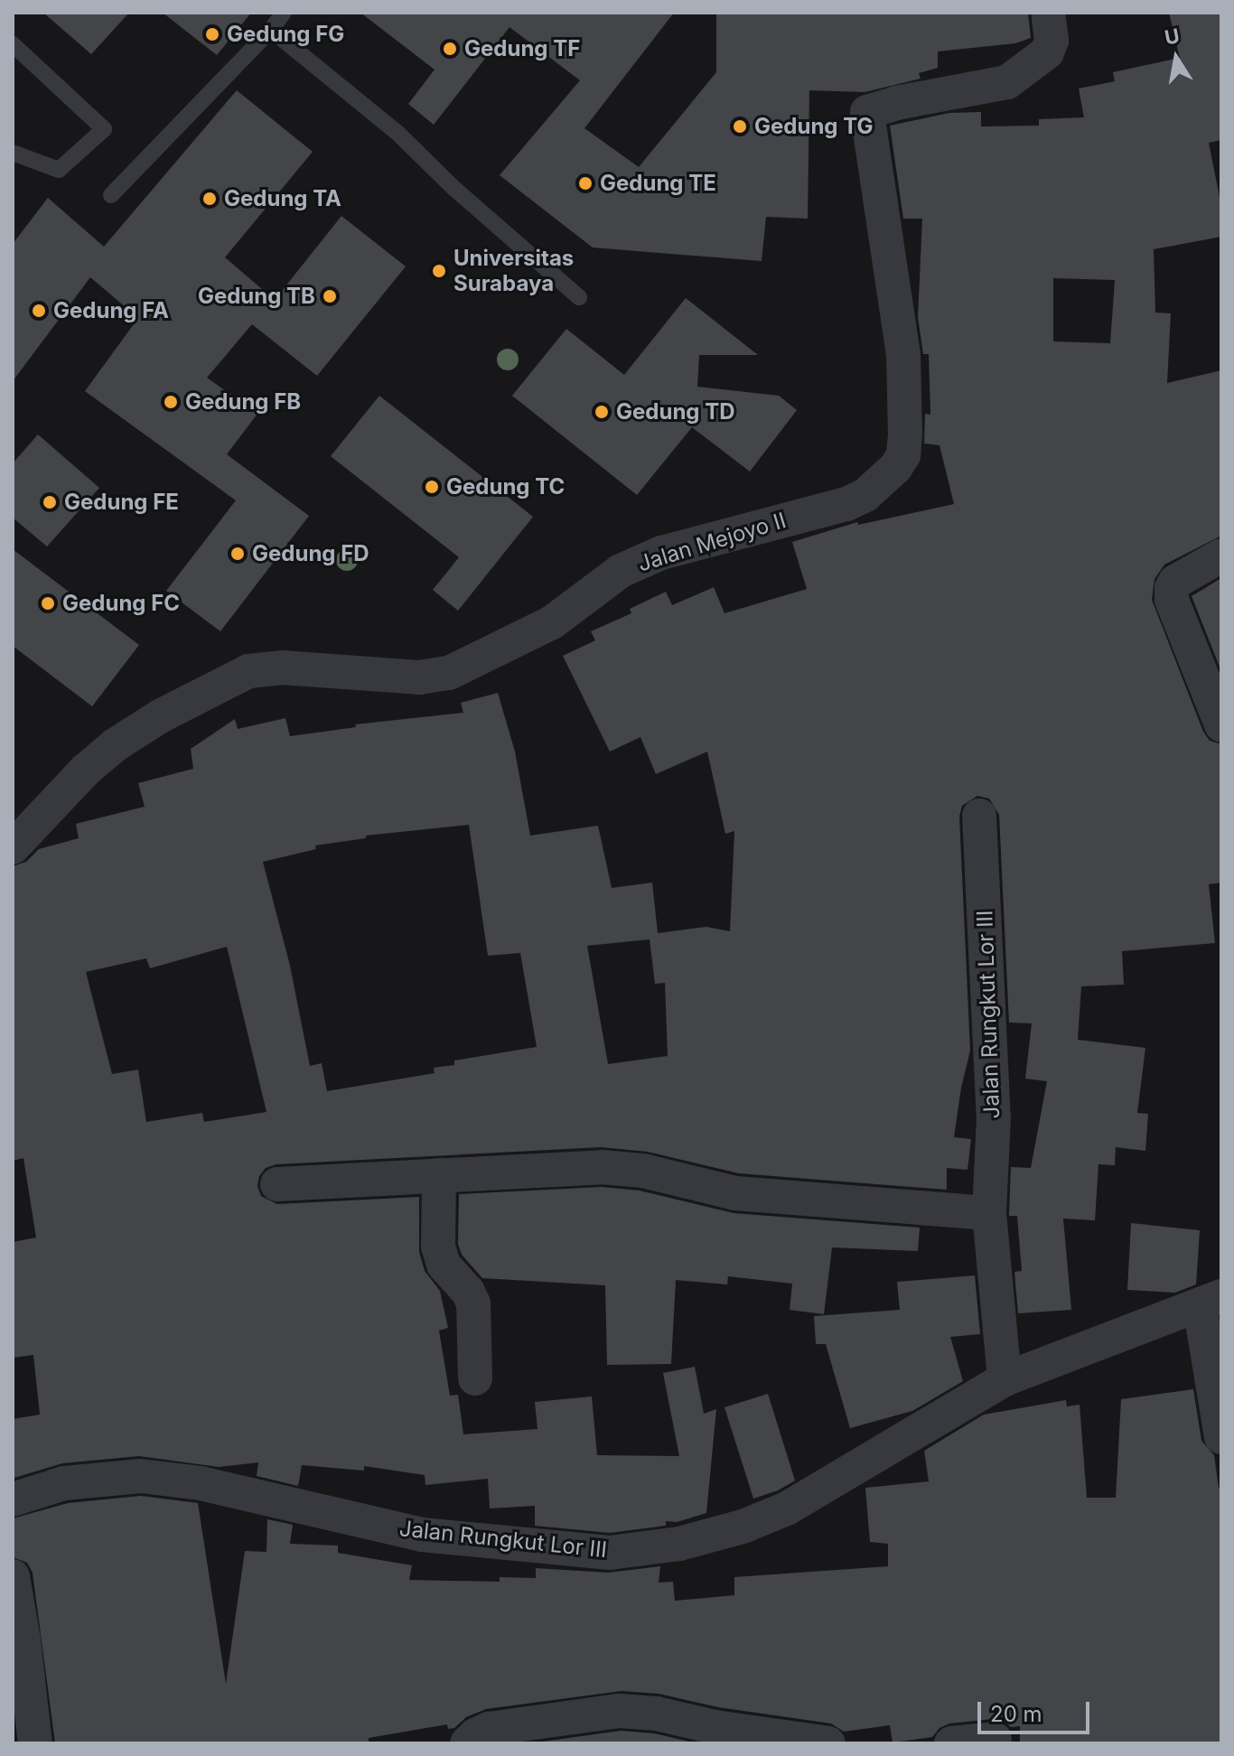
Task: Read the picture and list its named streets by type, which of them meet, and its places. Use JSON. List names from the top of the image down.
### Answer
{
  "streets": {
    "street": ["Jalan Mejoyo II", "Jalan Rungkut Lor III"]
  },
  "places": [
    "Gedung FG",
    "Gedung TF",
    "Gedung TG",
    "Gedung TE",
    "Gedung TA",
    "Universitas Surabaya",
    "Gedung TB",
    "Gedung FA",
    "Gedung FB",
    "Gedung TD",
    "Gedung TC",
    "Gedung FE",
    "Gedung FD",
    "Gedung FC"
  ],
  "scale_bar": "20 m",
  "north": "top"
}
